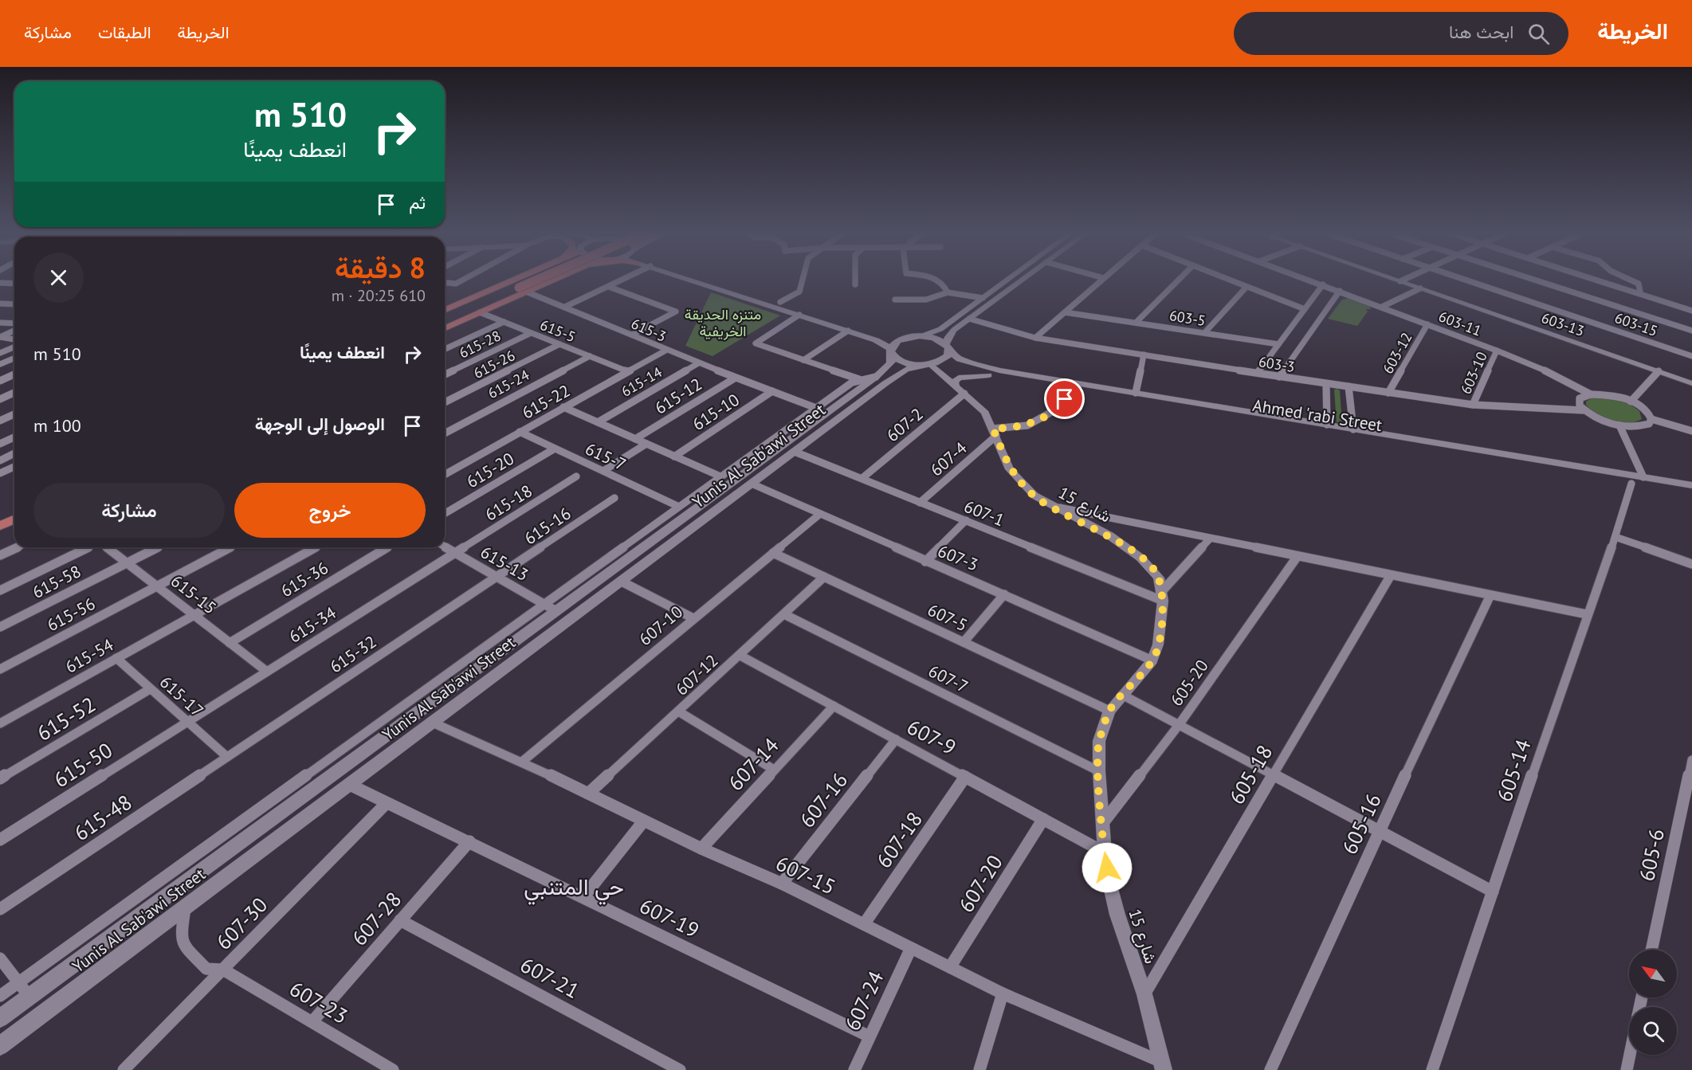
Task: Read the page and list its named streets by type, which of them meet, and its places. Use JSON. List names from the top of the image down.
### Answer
{
  "streets": {
    "main road": ["Ahmed 'rabi Street", "Yunis Al Sab'awi Street"],
    "street": [
      "603-5",
      "603-11",
      "603-13",
      "603-15",
      "615-3",
      "615-5",
      "615-28",
      "603-12",
      "615-26",
      "603-3",
      "603-10",
      "615-14",
      "615-24",
      "615-12",
      "615-22",
      "615-10",
      "607-2",
      "615-7",
      "607-4",
      "615-20",
      "615-18",
      "شارع 15",
      "607-1",
      "615-16",
      "607-3",
      "615-13",
      "615-36",
      "615-58",
      "615-15",
      "615-56",
      "607-5",
      "615-34",
      "607-10",
      "615-32",
      "615-54",
      "607-12",
      "607-7",
      "605-20",
      "615-17",
      "615-52",
      "607-9",
      "607-14",
      "615-50",
      "605-14",
      "605-18",
      "607-16",
      "615-48",
      "605-16",
      "607-18",
      "605-6",
      "607-15",
      "607-20",
      "607-19",
      "607-28",
      "607-30",
      "607-21",
      "607-24",
      "607-23"
    ]
  },
  "crossings": [
    ["603-11", "603-12"],
    ["603-11", "603-10"],
    ["615-3", "615-14"],
    ["615-3", "615-12"],
    ["615-3", "615-22"],
    ["615-3", "615-10"],
    ["615-5", "615-28"],
    ["615-5", "615-26"],
    ["615-5", "615-24"],
    ["615-5", "615-22"],
    ["603-12", "603-3"],
    ["603-3", "603-10"],
    ["615-14", "615-7"],
    ["615-12", "615-7"],
    ["615-22", "615-7"],
    ["615-10", "615-7"],
    ["Ahmed 'rabi Street", "Yunis Al Sab'awi Street"],
    ["Ahmed 'rabi Street", "شارع 15"],
    ["Ahmed 'rabi Street", "605-14"],
    ["607-2", "شارع 15"],
    ["607-2", "607-1"],
    ["Yunis Al Sab'awi Street", "شارع 15"],
    ["Yunis Al Sab'awi Street", "607-1"],
    ["Yunis Al Sab'awi Street", "607-3"],
    ["Yunis Al Sab'awi Street", "615-13"],
    ["Yunis Al Sab'awi Street", "607-15"],
    ["Yunis Al Sab'awi Street", "607-19"],
    ["Yunis Al Sab'awi Street", "607-23"],
    ["615-7", "615-20"],
    ["607-4", "شارع 15"],
    ["607-4", "607-1"],
    ["615-18", "615-13"],
    ["615-18", "615-34"],
    ["شارع 15", "607-1"],
    ["شارع 15", "607-3"],
    ["شارع 15", "607-5"],
    ["شارع 15", "607-7"],
    ["شارع 15", "605-20"],
    ["شارع 15", "607-9"],
    ["شارع 15", "605-18"],
    ["شارع 15", "607-15"],
    ["615-16", "615-13"],
    ["615-16", "615-32"],
    ["607-3", "607-10"],
    ["615-13", "615-34"],
    ["615-13", "615-32"],
    ["615-36", "615-15"],
    ["615-58", "615-15"],
    ["615-15", "615-56"],
    ["615-15", "615-34"],
    ["615-15", "615-54"],
    ["607-5", "607-10"],
    ["607-5", "607-12"],
    ["615-34", "615-17"],
    ["615-34", "615-50"],
    ["607-10", "607-15"],
    ["615-32", "615-17"],
    ["615-32", "615-48"],
    ["615-54", "615-17"],
    ["607-12", "607-7"],
    ["607-12", "607-9"],
    ["607-12", "607-15"],
    ["615-17", "615-52"],
    ["615-17", "615-50"],
    ["615-17", "615-48"],
    ["607-9", "607-14"],
    ["607-9", "607-16"],
    ["607-9", "607-18"],
    ["607-9", "607-20"],
    ["607-14", "607-15"],
    ["607-16", "607-15"],
    ["607-18", "607-15"],
    ["607-15", "607-20"],
    ["607-15", "607-24"],
    ["607-19", "607-28"],
    ["607-19", "607-30"],
    ["607-19", "607-24"],
    ["607-28", "607-21"],
    ["607-28", "607-23"],
    ["607-30", "607-23"]
  ],
  "districts": ["حي المتنبي"],
  "parks": ["متنزه الحديقة الخريفية"],
  "north": "top left",
  "page": {
    "header": "الخريطة",
    "search": "ابحث هنا",
    "nav": ["الخريطة", "الطبقات", "مشاركة"],
    "turn": ["510 m", "انعطف يمينًا"],
    "then": "ثم",
    "heading": ["8 دقيقة", "610 m · 20:25"],
    "list": [
      {
        "name": "انعطف يمينًا",
        "value": "510 m"
      },
      {
        "name": "الوصول إلى الوجهة",
        "value": "100 m"
      }
    ],
    "buttons": ["خروج", "مشاركة"]
  }
}
